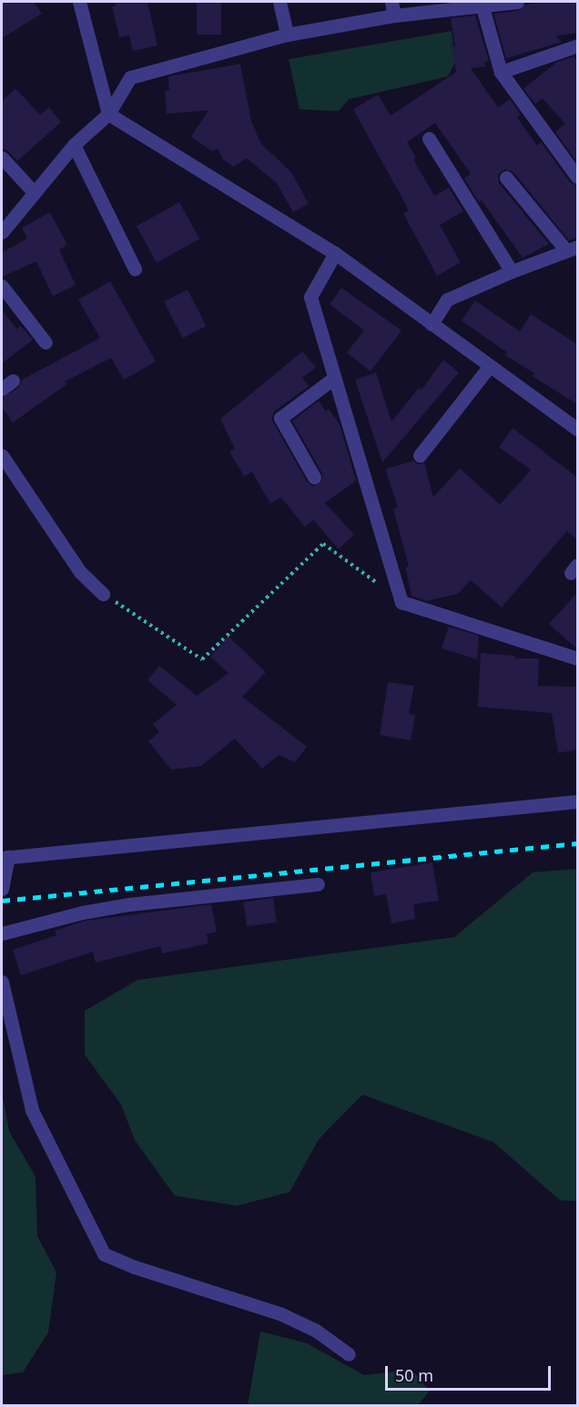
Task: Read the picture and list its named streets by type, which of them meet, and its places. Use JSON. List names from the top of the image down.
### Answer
{
  "scale_bar": "50 m"
}
